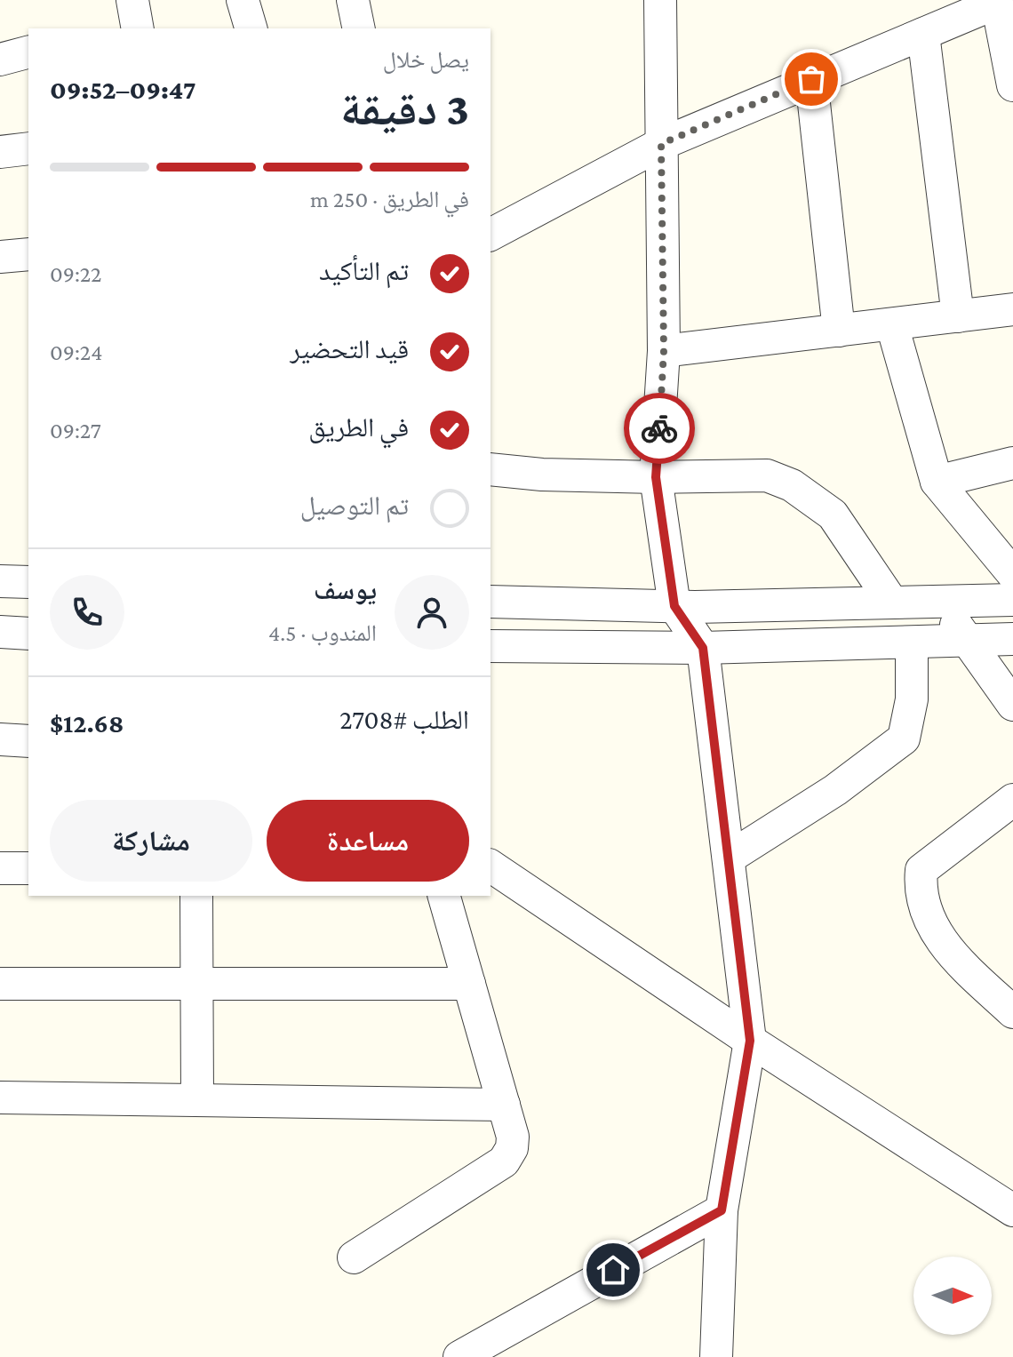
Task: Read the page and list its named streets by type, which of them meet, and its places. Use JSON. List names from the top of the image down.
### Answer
{
  "north": "right",
  "page": {
    "heading": ["3 دقيقة", "يصل خلال", "09:47–09:52"],
    "panel": [
      "يوسف",
      "المندوب · 4.5",
      "الطلب #2708",
      "$12.68"
    ],
    "bar": "في الطريق · 250 m",
    "list": [
      ["تم التأكيد", "09:22"],
      ["قيد التحضير", "09:24"],
      ["في الطريق", "09:27"],
      "تم التوصيل"
    ],
    "buttons": ["مساعدة", "مشاركة"]
  }
}
